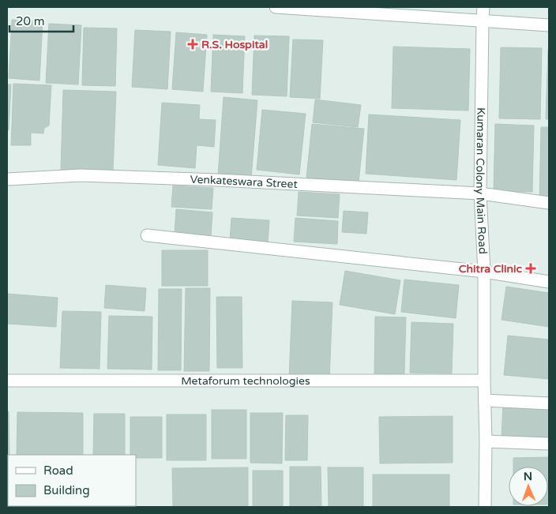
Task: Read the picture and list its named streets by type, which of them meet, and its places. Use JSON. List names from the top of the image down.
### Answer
{
  "streets": {
    "street": ["Kumaran Colony Main Road", "Venkateswara Street", "Metaforum technologies"]
  },
  "crossings": [
    ["Kumaran Colony Main Road", "Venkateswara Street"],
    ["Kumaran Colony Main Road", "Metaforum technologies"]
  ],
  "places": {
    "health": ["R.S. Hospital", "Chitra Clinic"]
  },
  "legend": ["Road", "Building"],
  "scale_bar": "20 m",
  "north": "top"
}
